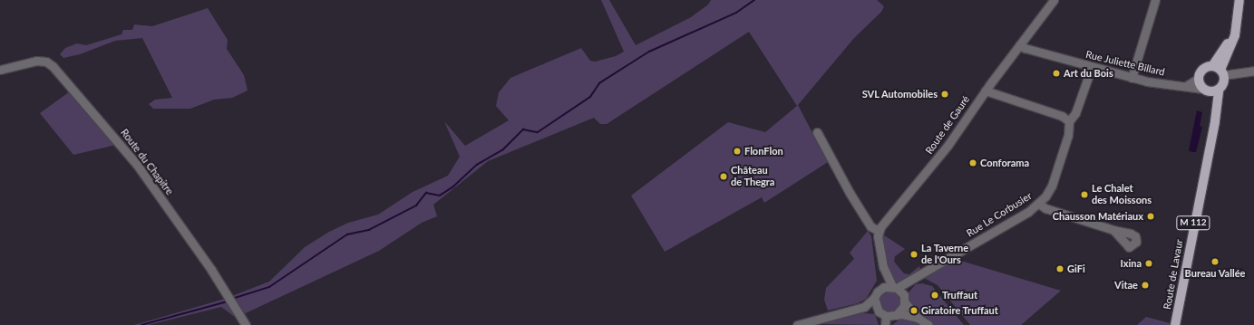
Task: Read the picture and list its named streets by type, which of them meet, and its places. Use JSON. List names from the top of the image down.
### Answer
{
  "streets": {
    "main road": ["M 112", "Route de Lavaur"],
    "street": [
      "Rue Juliette Billard",
      "Route de Gauré",
      "Route du Chapitre",
      "Rue Le Corbusier"
    ]
  },
  "crossings": [
    ["Rue Juliette Billard", "Route de Gauré"],
    ["Rue Juliette Billard", "Rue Le Corbusier"],
    ["Rue Juliette Billard", "Route de Lavaur"]
  ],
  "places": [
    "Art du Bois",
    "SVL Automobiles",
    "FlonFlon",
    "Conforama",
    "Château de Thegra",
    "Le Chalet des Moissons",
    "Chausson Matériaux",
    "La Taverne de l'Ours",
    "Bureau Vallée",
    "Ixina",
    "GiFi",
    "Vitae",
    "Truffaut",
    "Giratoire Truffaut"
  ]
}
